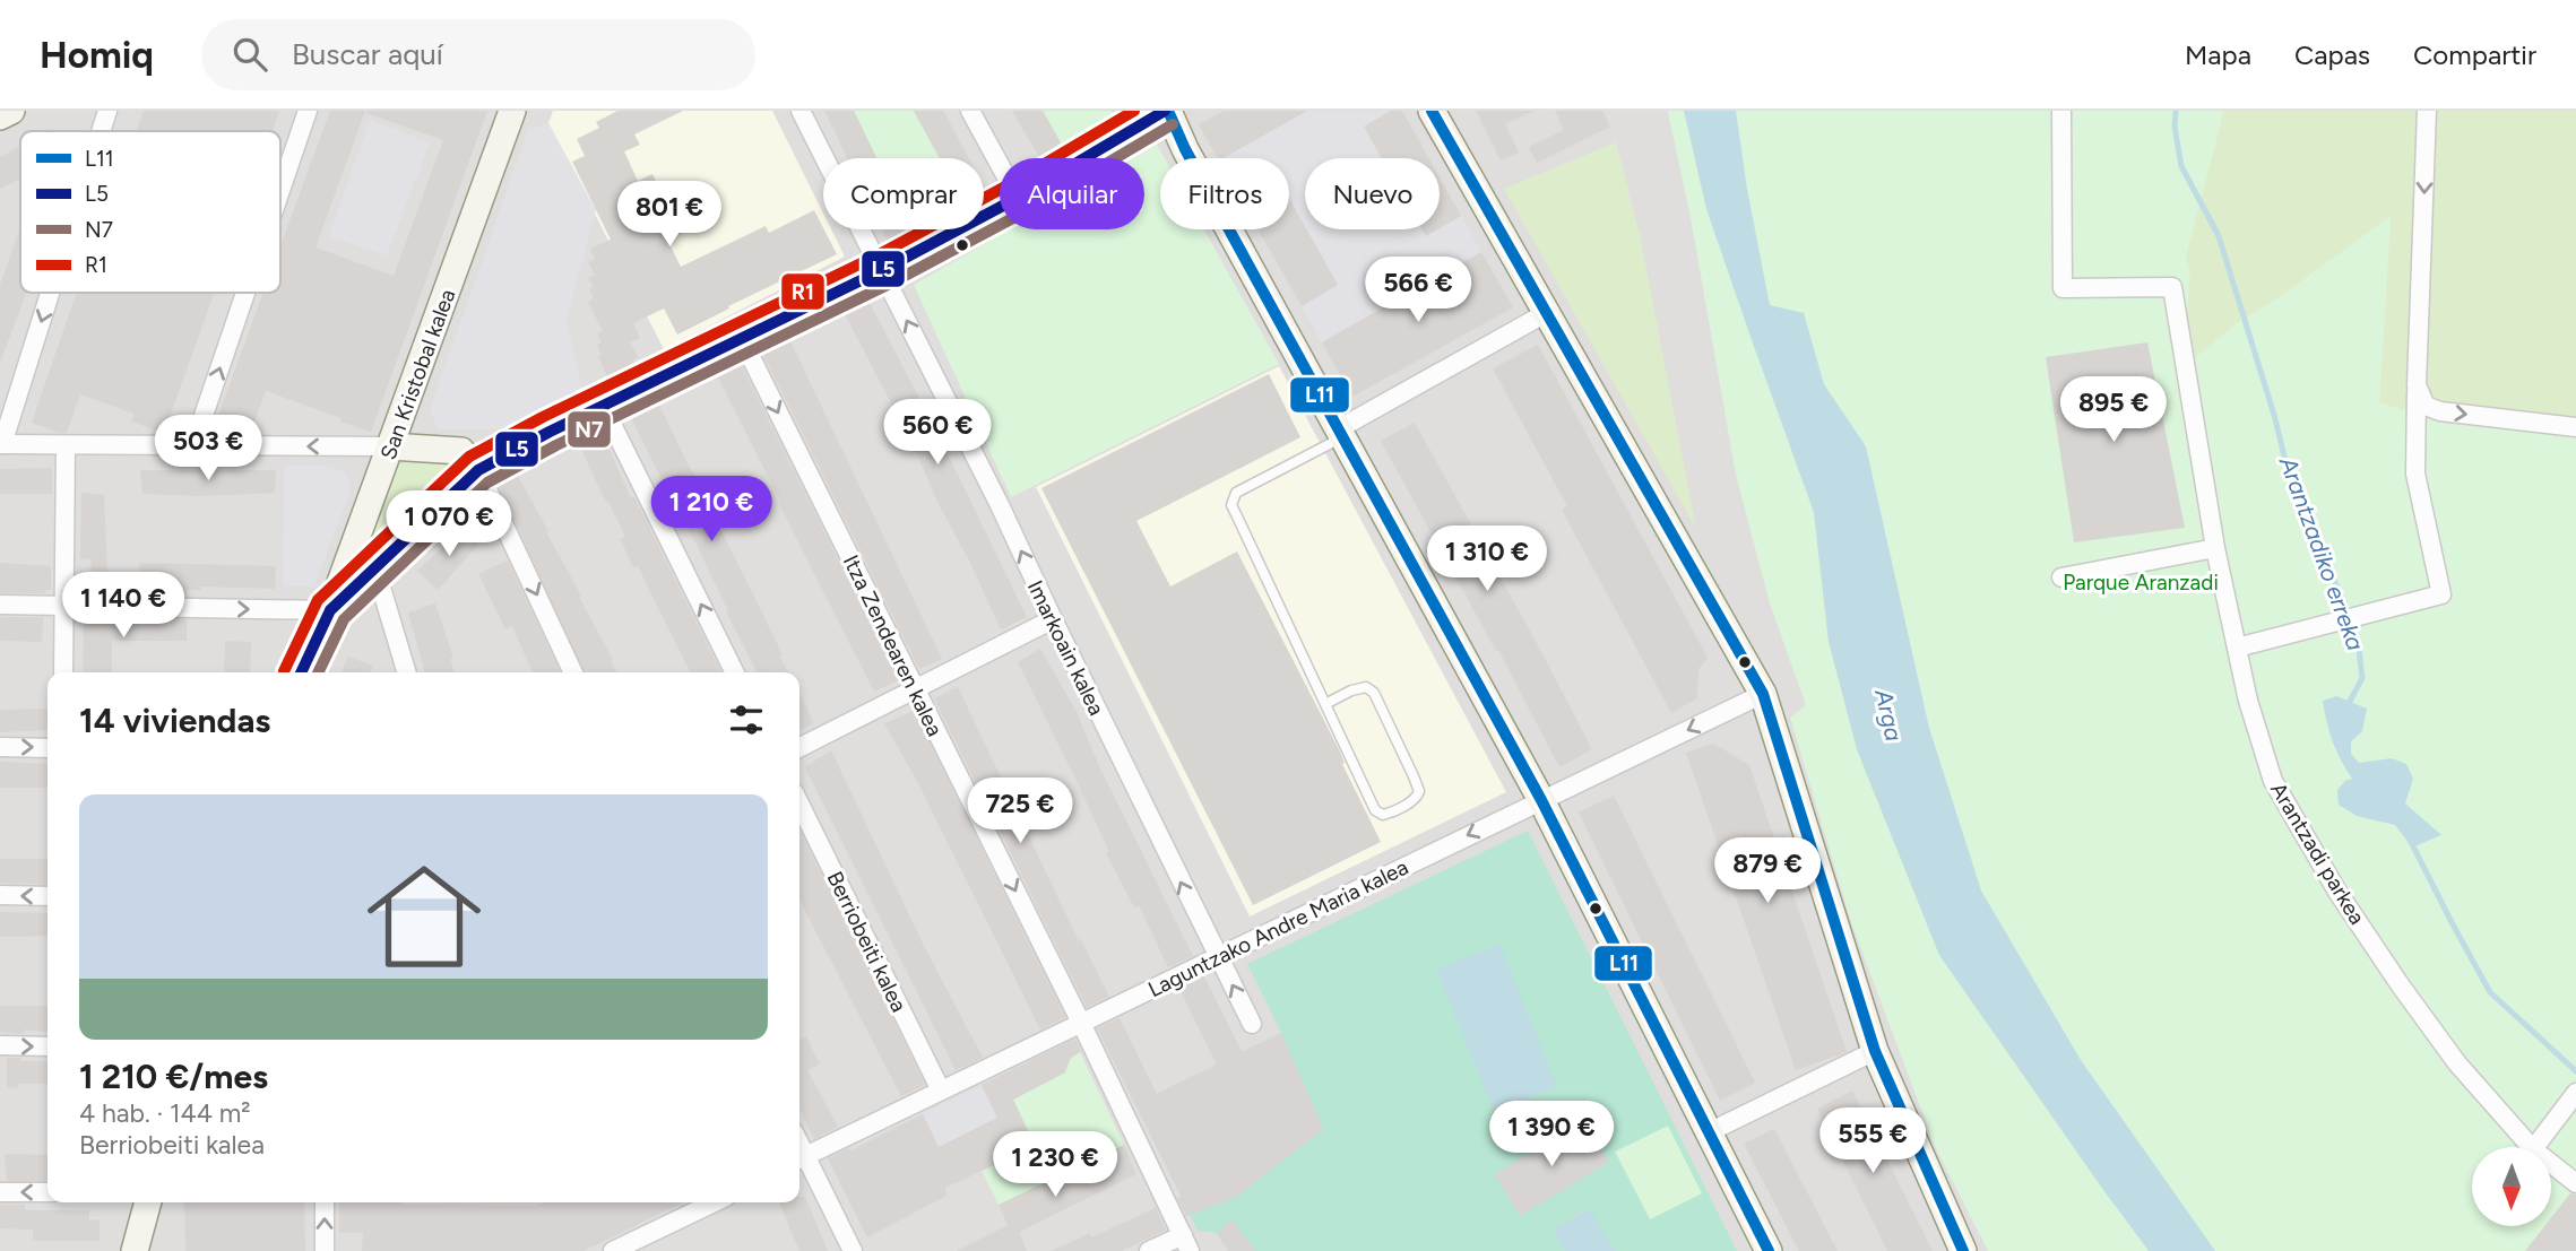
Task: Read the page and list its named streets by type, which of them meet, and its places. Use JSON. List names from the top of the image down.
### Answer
{
  "streets": {
    "street": [
      "San Kristobal kalea",
      "Itza Zendearen kalea",
      "Imarkoain kalea",
      "Arantzadi parkea",
      "Laguntzako Andre Maria kalea",
      "Berriobeiti kalea"
    ]
  },
  "crossings": [
    ["Itza Zendearen kalea", "Laguntzako Andre Maria kalea"],
    ["Imarkoain kalea", "Laguntzako Andre Maria kalea"],
    ["Laguntzako Andre Maria kalea", "Berriobeiti kalea"]
  ],
  "one_way": ["Imarkoain kalea", "Laguntzako Andre Maria kalea"],
  "water": ["Arantzadiko erreka", "Arga"],
  "parks": ["Parque Aranzadi"],
  "lines": [
    "transit line L11",
    "transit line L5",
    "transit line R1",
    "transit line N7"
  ],
  "legend": [
    "L11",
    "L5",
    "N7",
    "R1"
  ],
  "north": "bottom",
  "page": {
    "header": "Homiq",
    "search": "Buscar aquí",
    "nav": ["Mapa", "Capas", "Compartir"],
    "chip": [
      "Comprar",
      "Alquilar",
      "Filtros",
      "Nuevo"
    ],
    "price": [
      "801 €",
      "566 €",
      "895 €",
      "560 €",
      "503 €",
      "1 210 €",
      "1 070 €",
      "1 310 €",
      "1 140 €",
      "725 €",
      "879 €",
      "1 390 €",
      "555 €",
      "1 230 €"
    ],
    "heading": "14 viviendas",
    "list": [
      {
        "name": "1 210 €/mes",
        "note": "4 hab. · 144 m² · Berriobeiti kalea"
      }
    ]
  }
}
